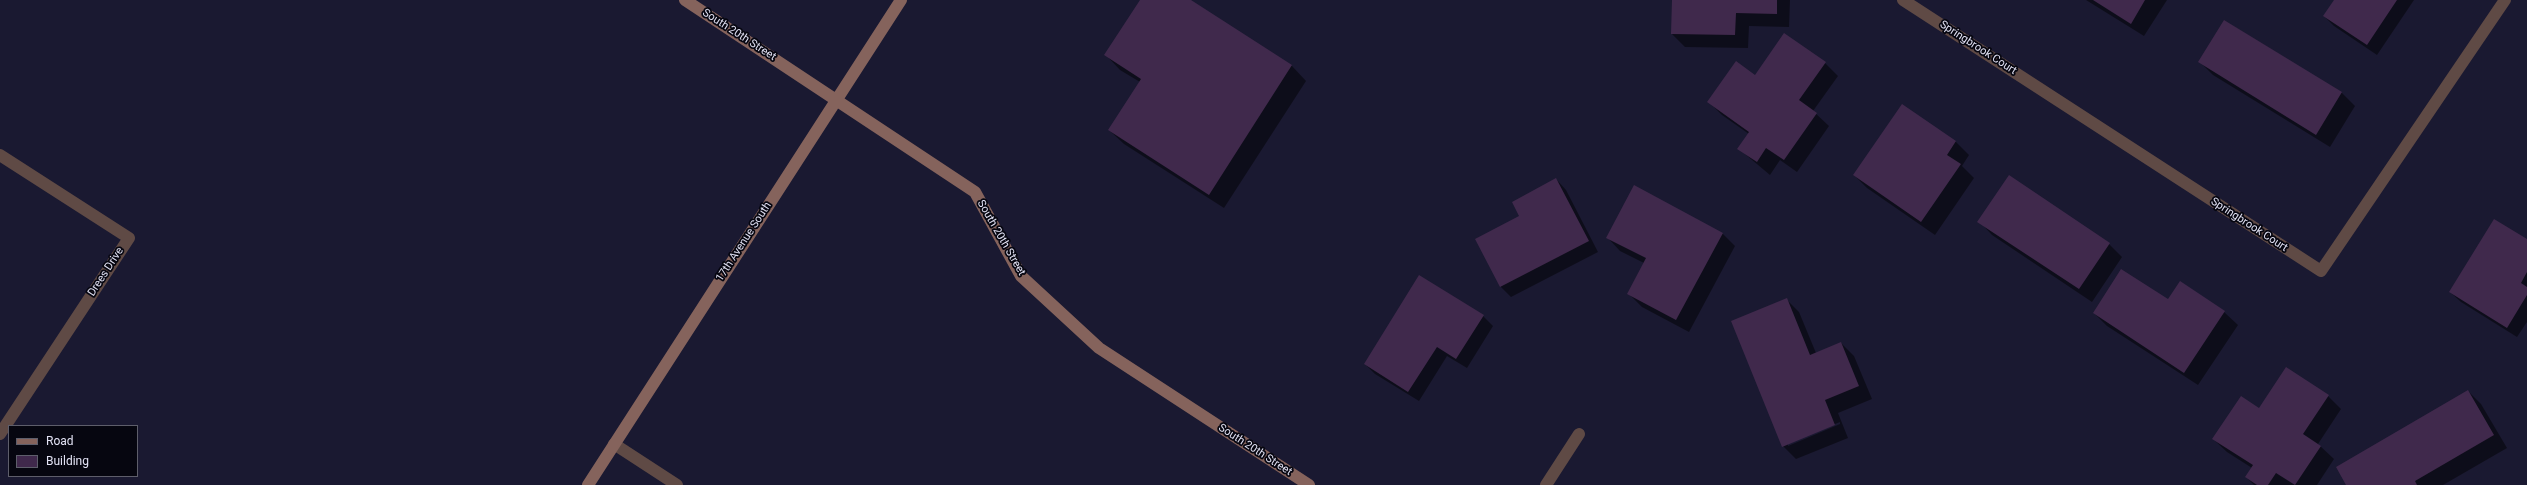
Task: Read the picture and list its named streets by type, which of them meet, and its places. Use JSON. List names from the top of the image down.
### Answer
{
  "streets": {
    "street": [
      "South 20th Street",
      "Springbrook Court",
      "17th Avenue South",
      "Drees Drive"
    ]
  },
  "crossings": [
    ["South 20th Street", "17th Avenue South"]
  ],
  "legend": ["Road", "Building"]
}
